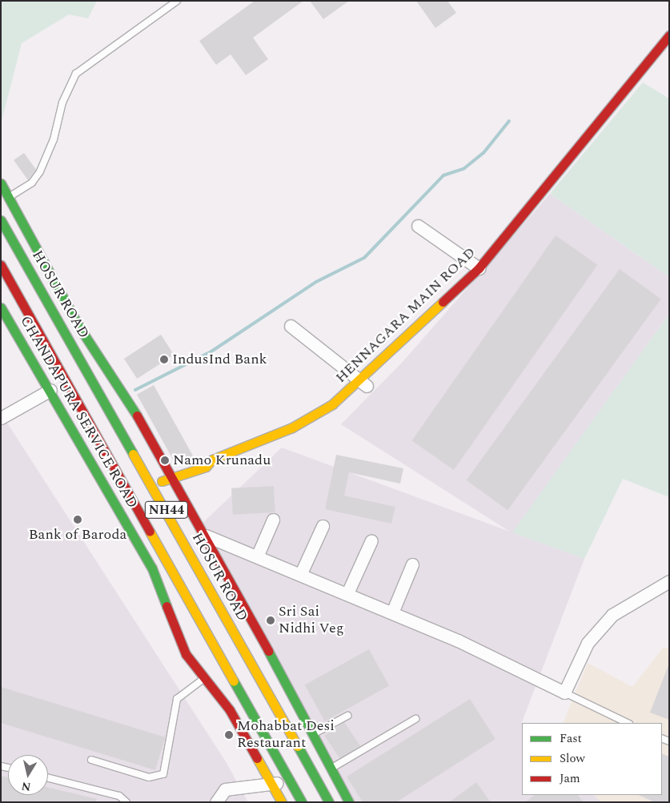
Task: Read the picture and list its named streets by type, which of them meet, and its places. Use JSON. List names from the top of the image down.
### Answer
{
  "streets": {
    "main road": [
      "HOSUR ROAD",
      "HENNAGARA MAIN ROAD",
      "CHANDAPURA SERVICE ROAD",
      "NH44"
    ]
  },
  "crossings": [
    ["HOSUR ROAD", "HENNAGARA MAIN ROAD"]
  ],
  "places": [
    "IndusInd Bank",
    "Namo Krunadu",
    "Bank of Baroda",
    "Sri Sai Nidhi Veg",
    "Mohabbat Desi Restaurant"
  ],
  "legend": ["Fast", "Slow", "Jam"],
  "north": "bottom"
}
